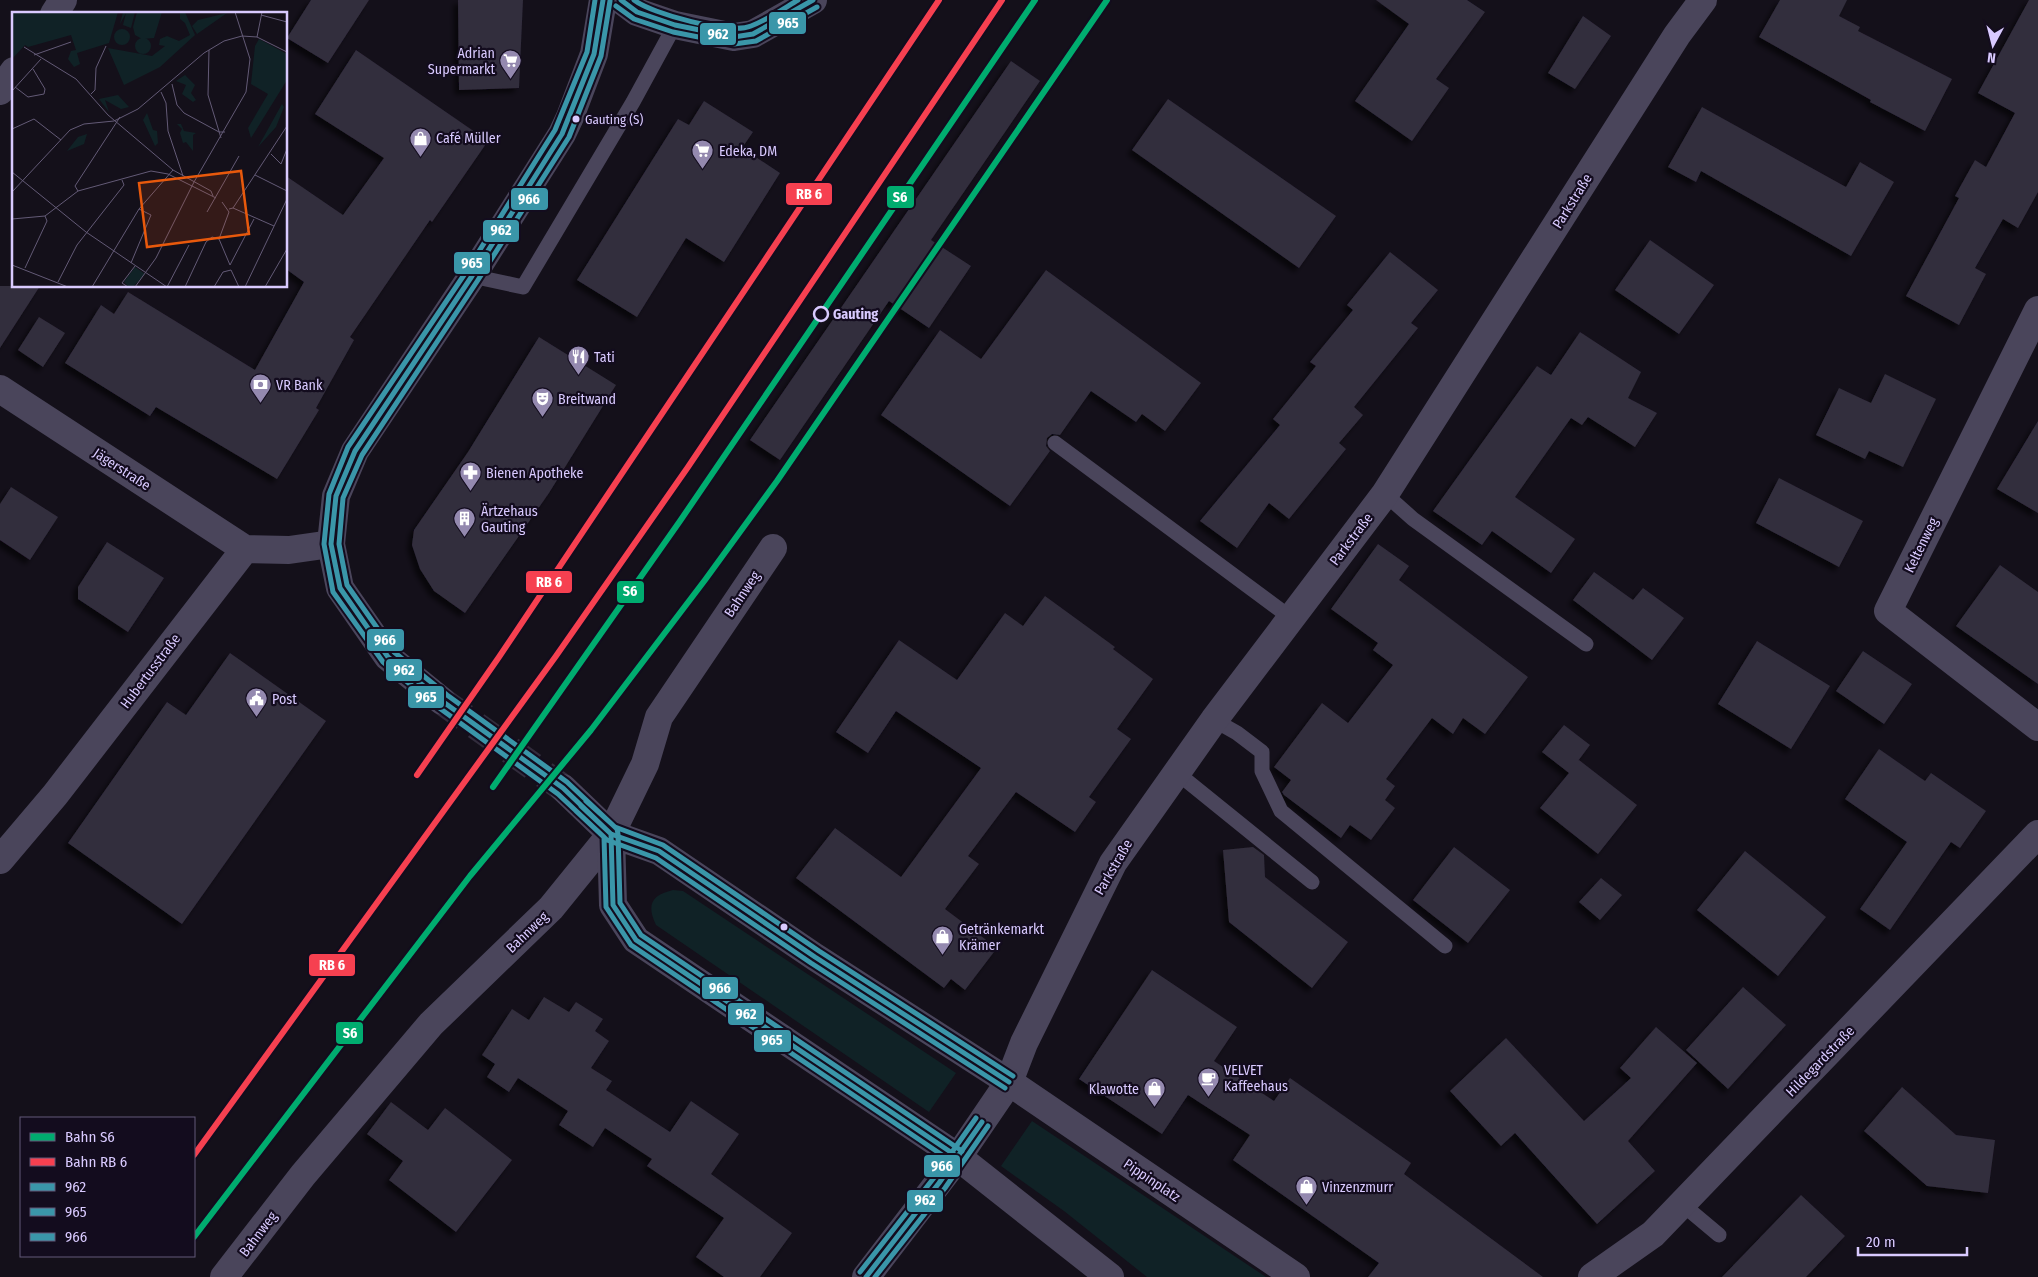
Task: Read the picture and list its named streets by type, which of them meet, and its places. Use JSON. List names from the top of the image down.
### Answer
{
  "streets": {
    "street": [
      "Parkstraße",
      "Jägerstraße",
      "Keltenweg",
      "Bahnweg",
      "Hubertusstraße",
      "Hildegardstraße",
      "Pippinplatz"
    ]
  },
  "crossings": [
    ["Parkstraße", "Pippinplatz"],
    ["Jägerstraße", "Hubertusstraße"],
    ["Bahnweg", "Pippinplatz"]
  ],
  "places": {
    "supermarket": ["Adrian Supermarkt", "Edeka, DM"],
    "other": ["Gauting (S)", "Gauting"],
    "shop": [
      "Café Müller",
      "Getränkemarkt Krämer",
      "Klawotte",
      "Vinzenzmurr"
    ],
    "restaurant": ["Tati"],
    "bank": ["VR Bank"],
    "theatre": ["Breitwand"],
    "pharmacy": ["Bienen Apotheke"],
    "building": ["Ärtzehaus Gauting"],
    "public building": ["Post"],
    "cafe": ["VELVET Kaffeehaus"]
  },
  "lines": [
    "rail line S6",
    "transit line 962",
    "transit line 965",
    "transit line 966"
  ],
  "legend": [
    "Bahn S6",
    "Bahn RB 6",
    "962",
    "965",
    "966"
  ],
  "scale_bar": "20 m",
  "north": "bottom"
}
